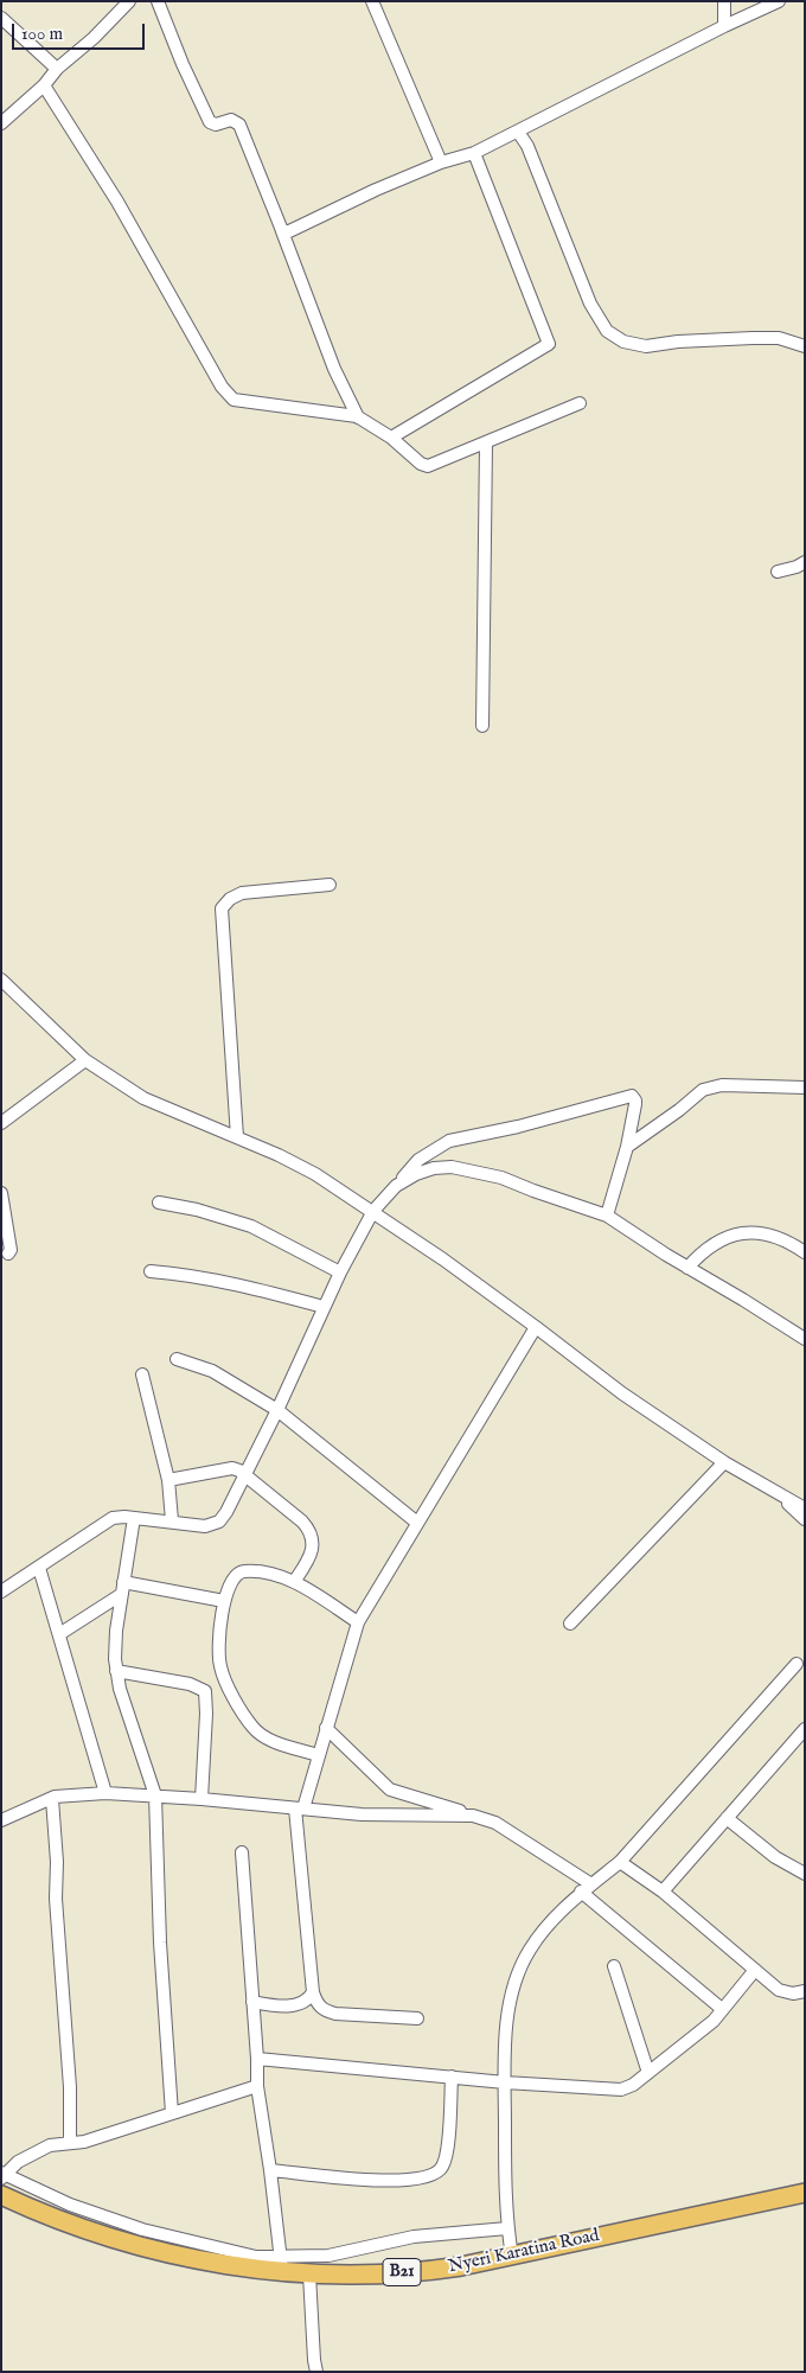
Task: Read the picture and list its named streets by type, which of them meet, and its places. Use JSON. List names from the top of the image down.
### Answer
{
  "streets": {
    "highway": ["Nyeri Karatina Road", "B21"]
  },
  "scale_bar": "100 m"
}
